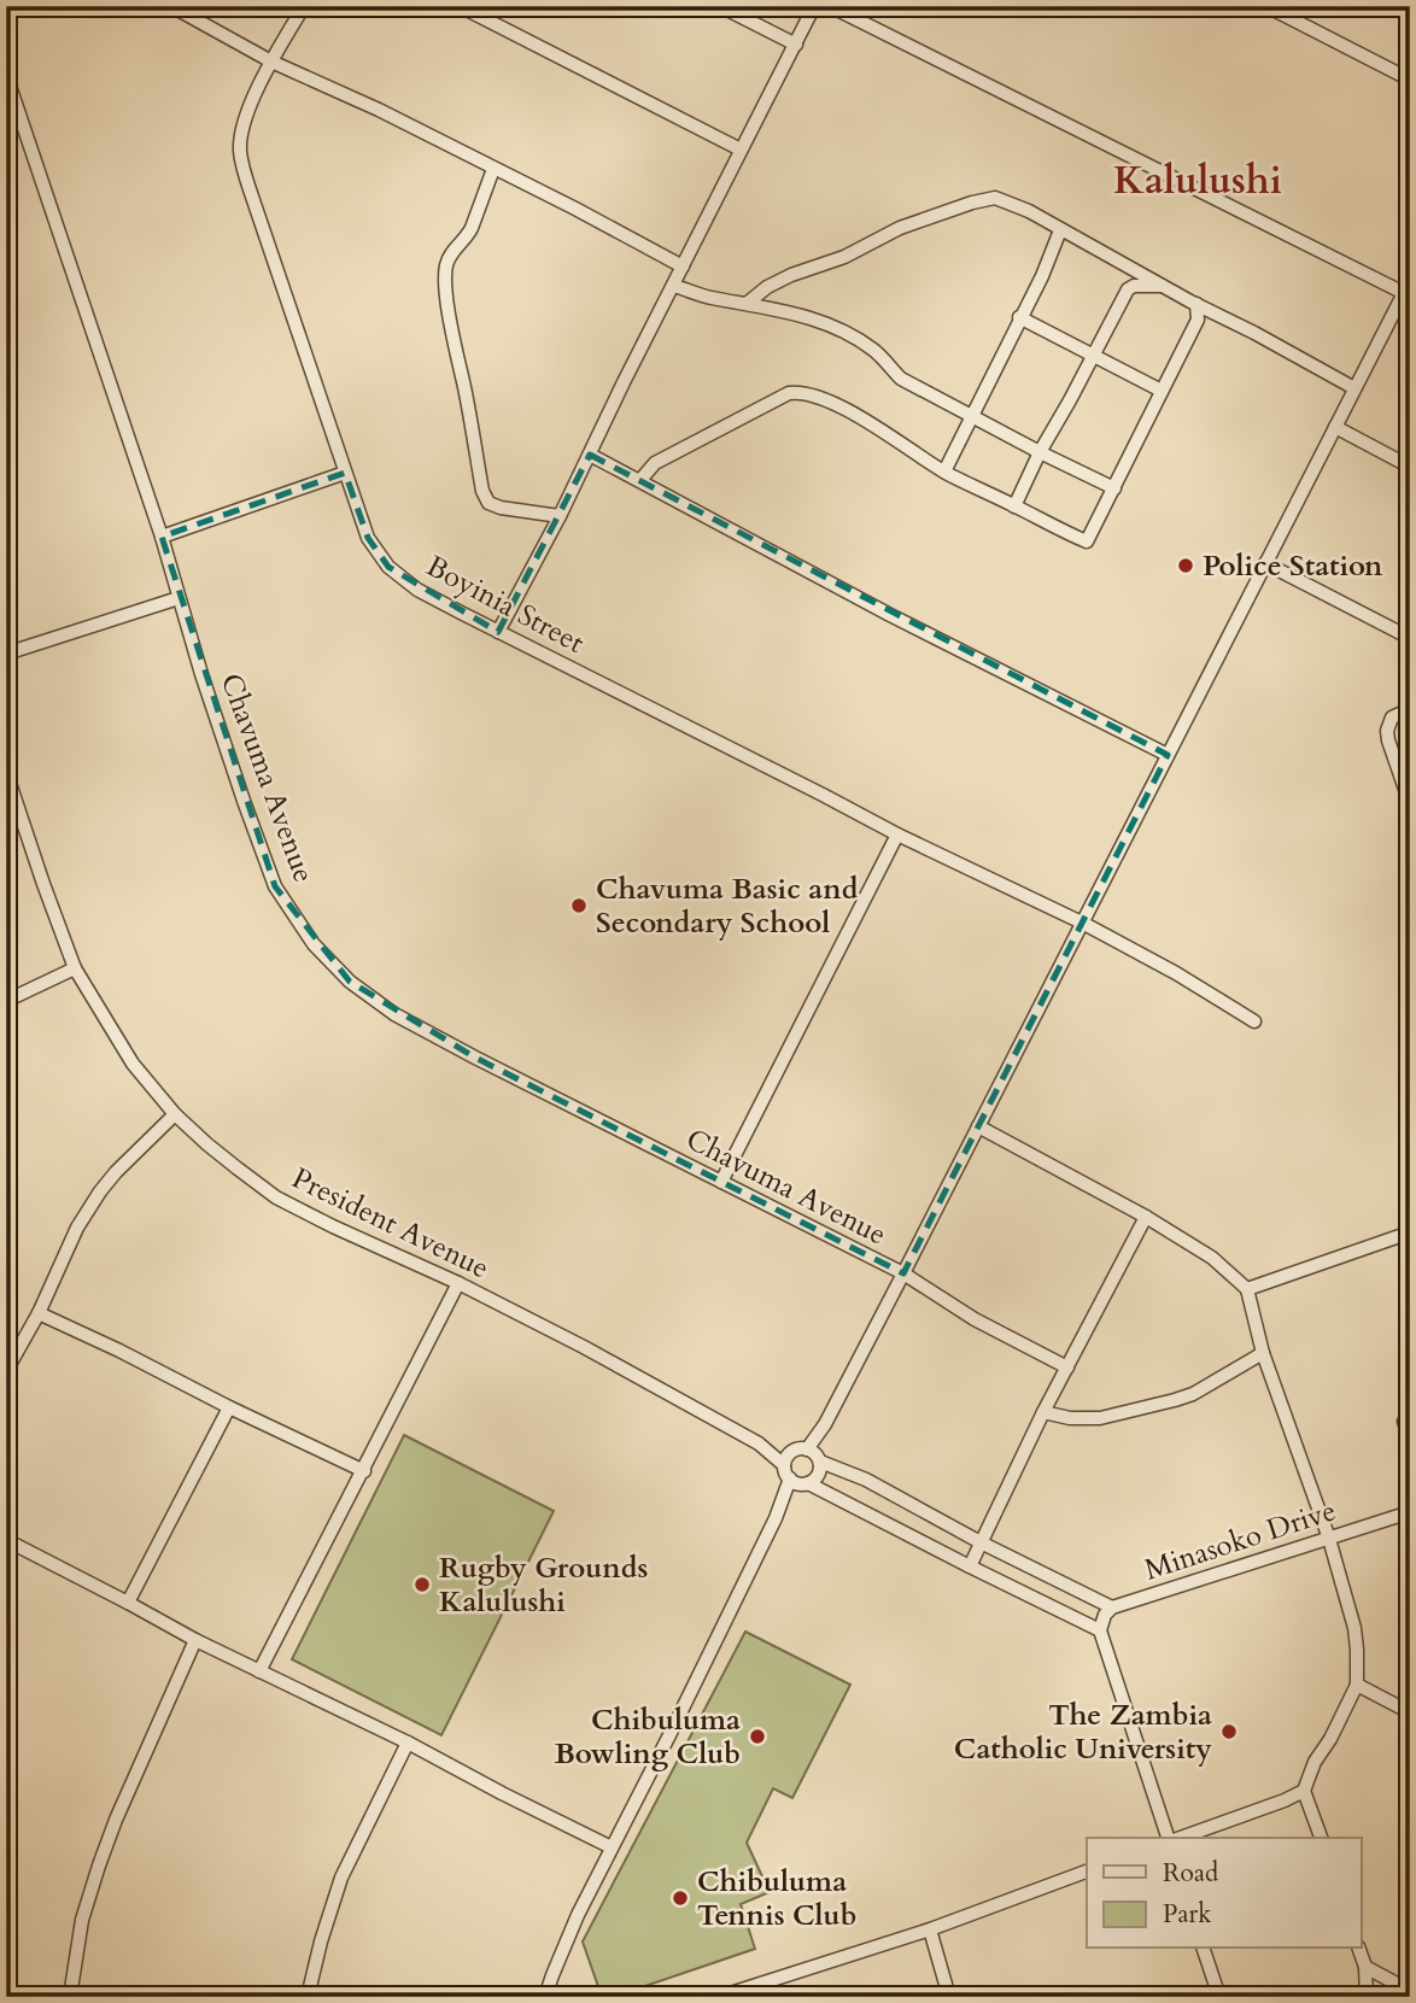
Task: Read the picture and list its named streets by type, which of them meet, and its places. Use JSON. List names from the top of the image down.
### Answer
{
  "streets": {
    "street": [
      "Boyinia Street",
      "Chavuma Avenue",
      "President Avenue",
      "Minasoko Drive"
    ]
  },
  "crossings": [
    ["President Avenue", "Minasoko Drive"]
  ],
  "districts": ["Kalulushi"],
  "places": [
    "Police Station",
    "Chavuma Basic and Secondary School",
    "Rugby Grounds Kalulushi",
    "The Zambia Catholic University",
    "Chibuluma Bowling Club",
    "Chibuluma Tennis Club"
  ],
  "legend": ["Road", "Park"]
}
